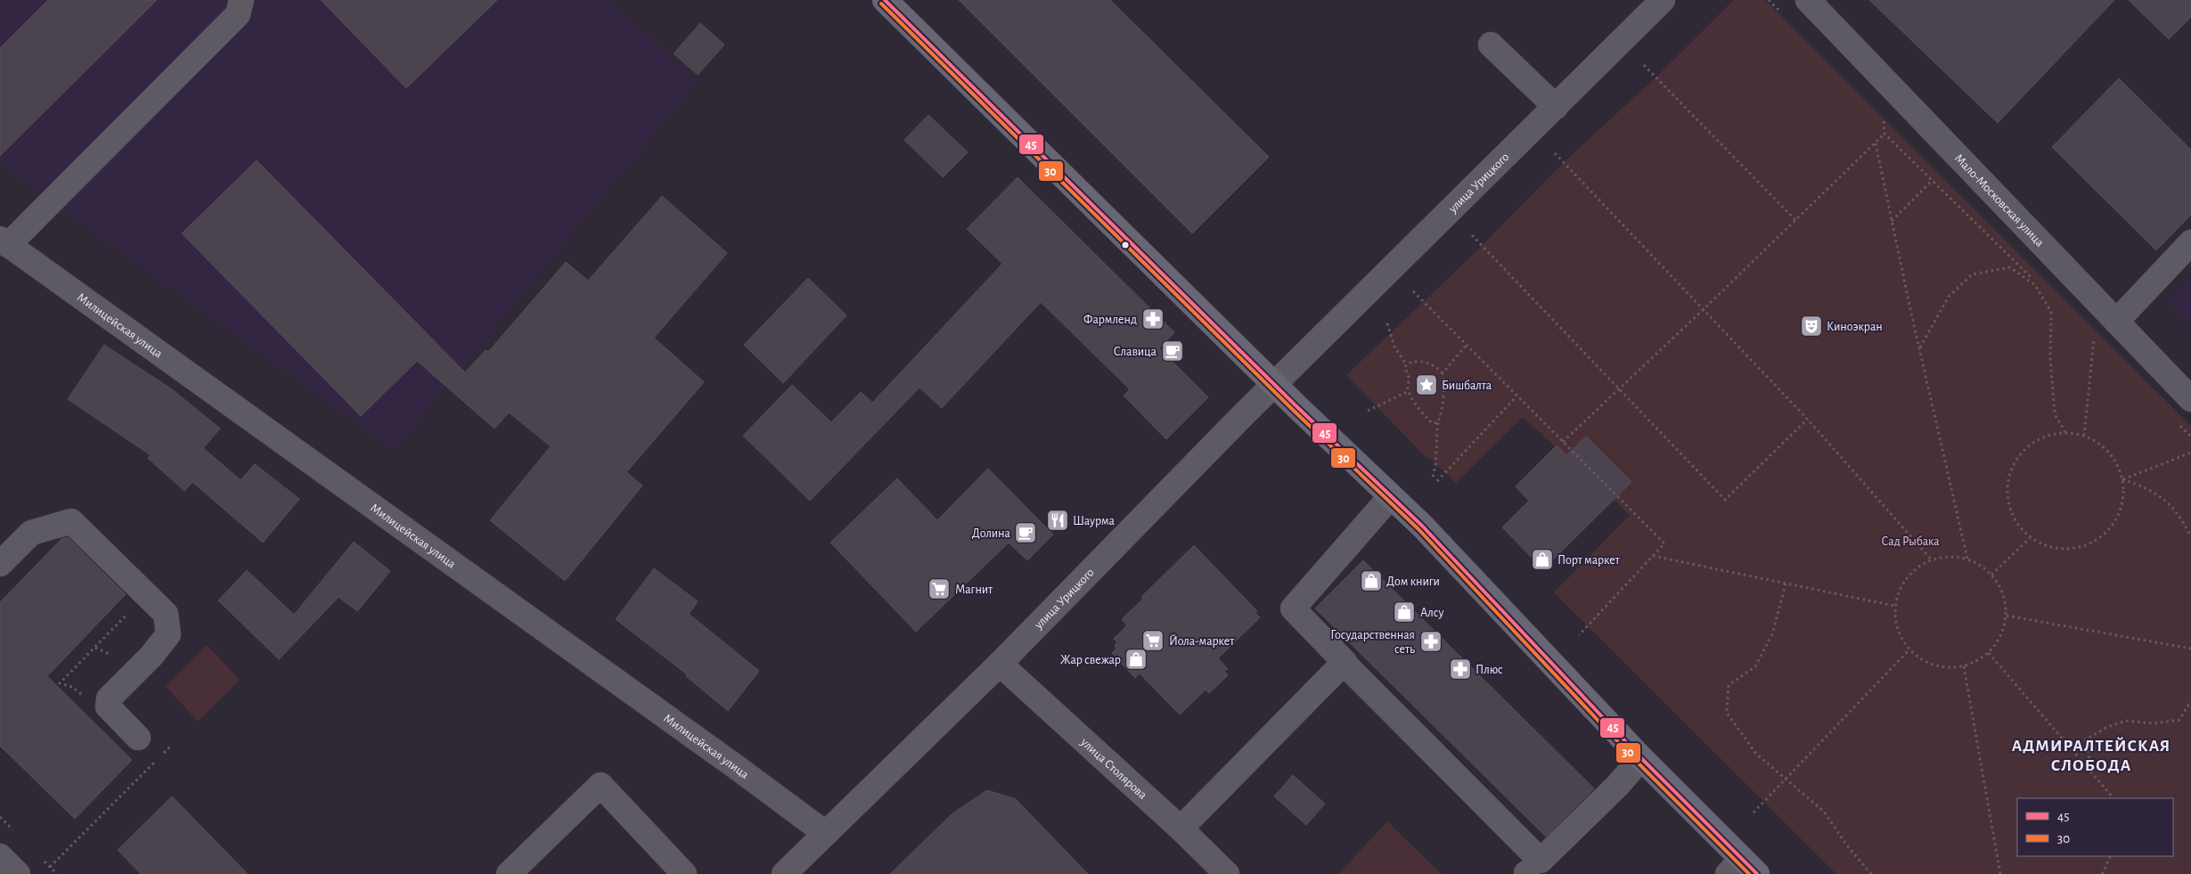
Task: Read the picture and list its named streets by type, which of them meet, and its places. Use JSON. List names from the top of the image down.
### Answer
{
  "streets": {
    "street": [
      "улица Урицкого",
      "Мало-Московская улица",
      "Милицейская улица",
      "улица Столярова"
    ]
  },
  "crossings": [
    ["улица Урицкого", "Милицейская улица"],
    ["улица Урицкого", "улица Столярова"]
  ],
  "districts": ["АДМИРАЛТЕЙСКАЯ СЛОБОДА"],
  "parks": ["Сад Рыбака"],
  "places": {
    "pharmacy": ["Фармленд", "Государственная сеть", "Плюс"],
    "theatre": ["Киноэкран"],
    "cafe": ["Славица", "Долина"],
    "place": ["Бишбалта"],
    "restaurant": ["Шаурма"],
    "shop": [
      "Порт маркет",
      "Дом книги",
      "Алсу",
      "Жар свежар"
    ],
    "supermarket": ["Магнит", "Йола-маркет"]
  },
  "lines": ["transit line 45", "transit line 30"],
  "legend": ["45", "30"]
}
